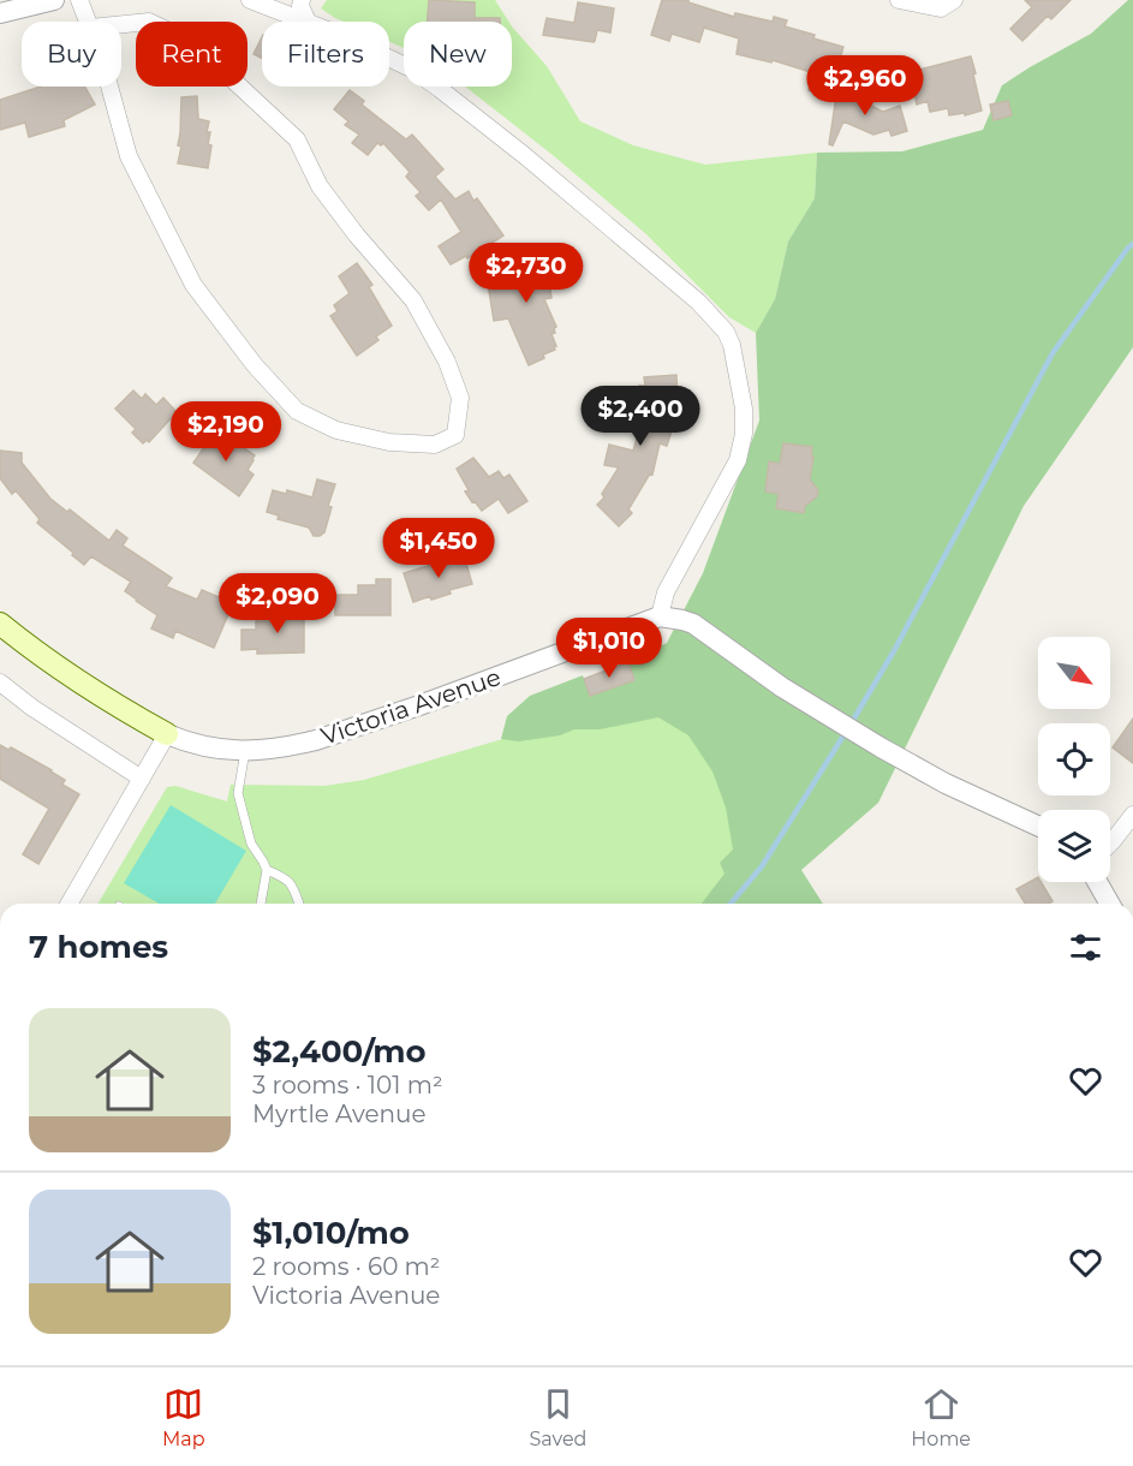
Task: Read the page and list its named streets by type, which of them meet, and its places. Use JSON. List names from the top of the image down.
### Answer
{
  "streets": {
    "main road": ["Victoria Avenue"]
  },
  "north": "bottom right",
  "page": {
    "chip": [
      "Buy",
      "Rent",
      "Filters",
      "New"
    ],
    "price": [
      "$2,960",
      "$2,730",
      "$2,400",
      "$2,190",
      "$1,450",
      "$2,090",
      "$1,010"
    ],
    "heading": "7 homes",
    "list": [
      {
        "name": "$2,400/mo",
        "note": "3 rooms · 101 m² · Myrtle Avenue"
      },
      {
        "name": "$1,010/mo",
        "note": "2 rooms · 60 m² · Victoria Avenue"
      }
    ],
    "tabs": ["Map", "Saved", "Home"]
  }
}
